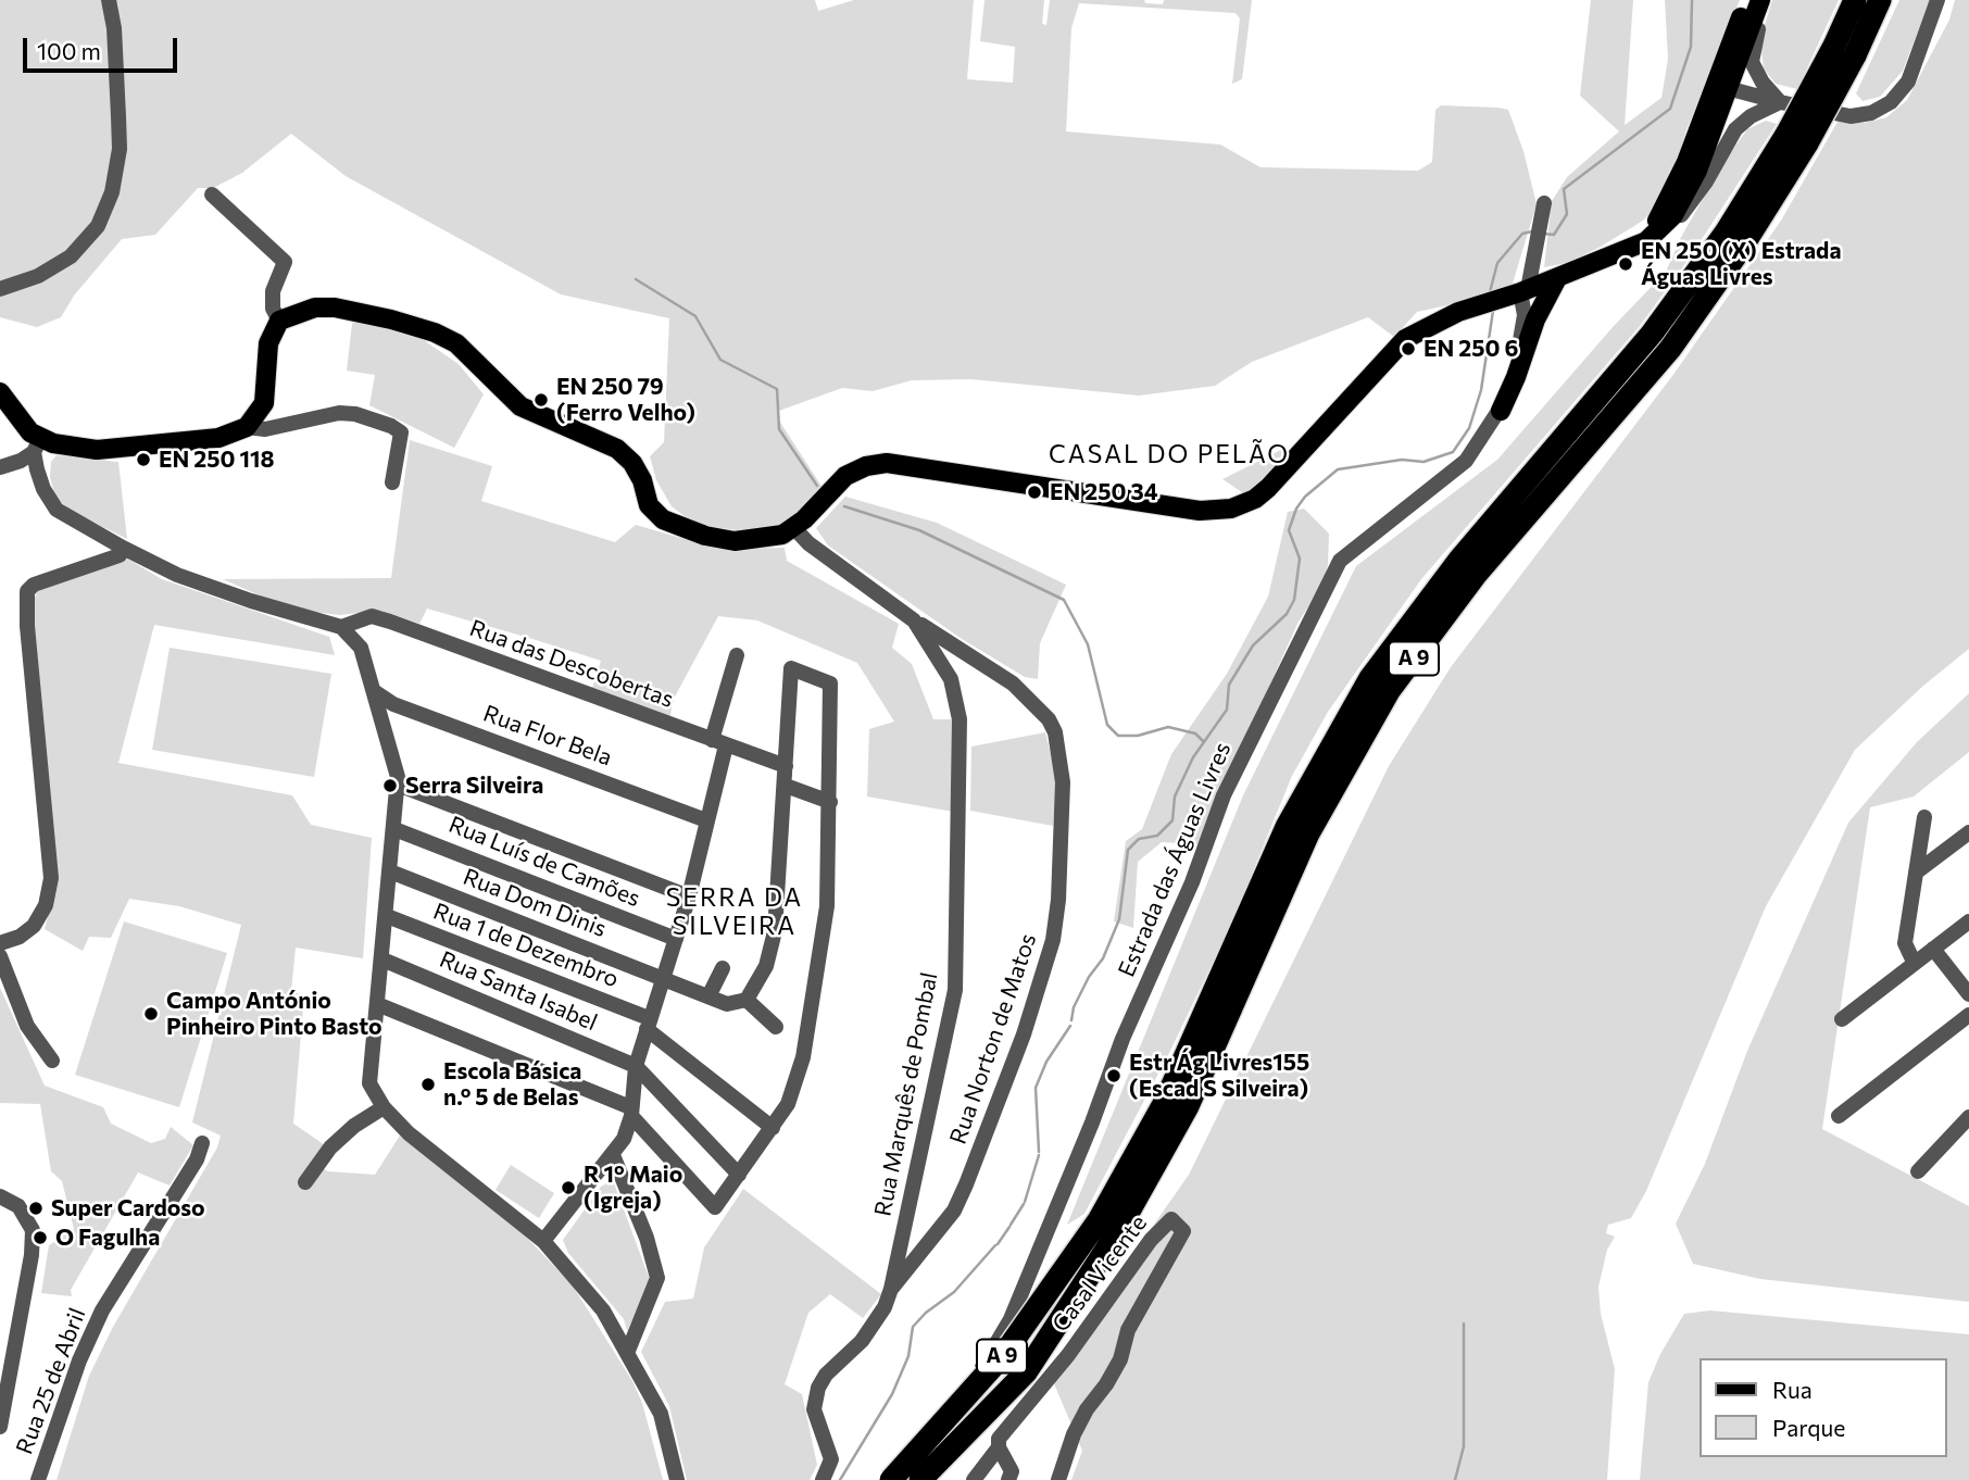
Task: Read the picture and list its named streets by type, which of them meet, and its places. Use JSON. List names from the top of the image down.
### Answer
{
  "streets": {
    "highway": ["A 9"],
    "street": [
      "Rua das Descobertas",
      "Rua Flor Bela",
      "Estrada das Águas Livres",
      "Rua Luís de Camões",
      "Rua Dom Dinis",
      "Rua 1 de Dezembro",
      "Rua Santa Isabel",
      "Rua Norton de Matos",
      "Rua Marquês de Pombal",
      "Casal Vicente",
      "Rua 25 de Abril"
    ]
  },
  "crossings": [
    ["Rua Norton de Matos", "Rua Marquês de Pombal"]
  ],
  "districts": ["CASAL DO PELÃO", "SERRA DA SILVEIRA"],
  "places": [
    "EN 250 (X) Estrada Águas Livres",
    "EN 250 6",
    "EN 250 79 (Ferro Velho)",
    "EN 250 118",
    "EN 250 34",
    "Serra Silveira",
    "Campo António Pinheiro Pinto Basto",
    "Estr Ág Livres155 (Escad S Silveira)",
    "Escola Básica n.º 5 de Belas",
    "R 1º Maio (Igreja)",
    "Super Cardoso",
    "O Fagulha"
  ],
  "legend": ["Rua", "Parque"],
  "scale_bar": "100 m"
}
